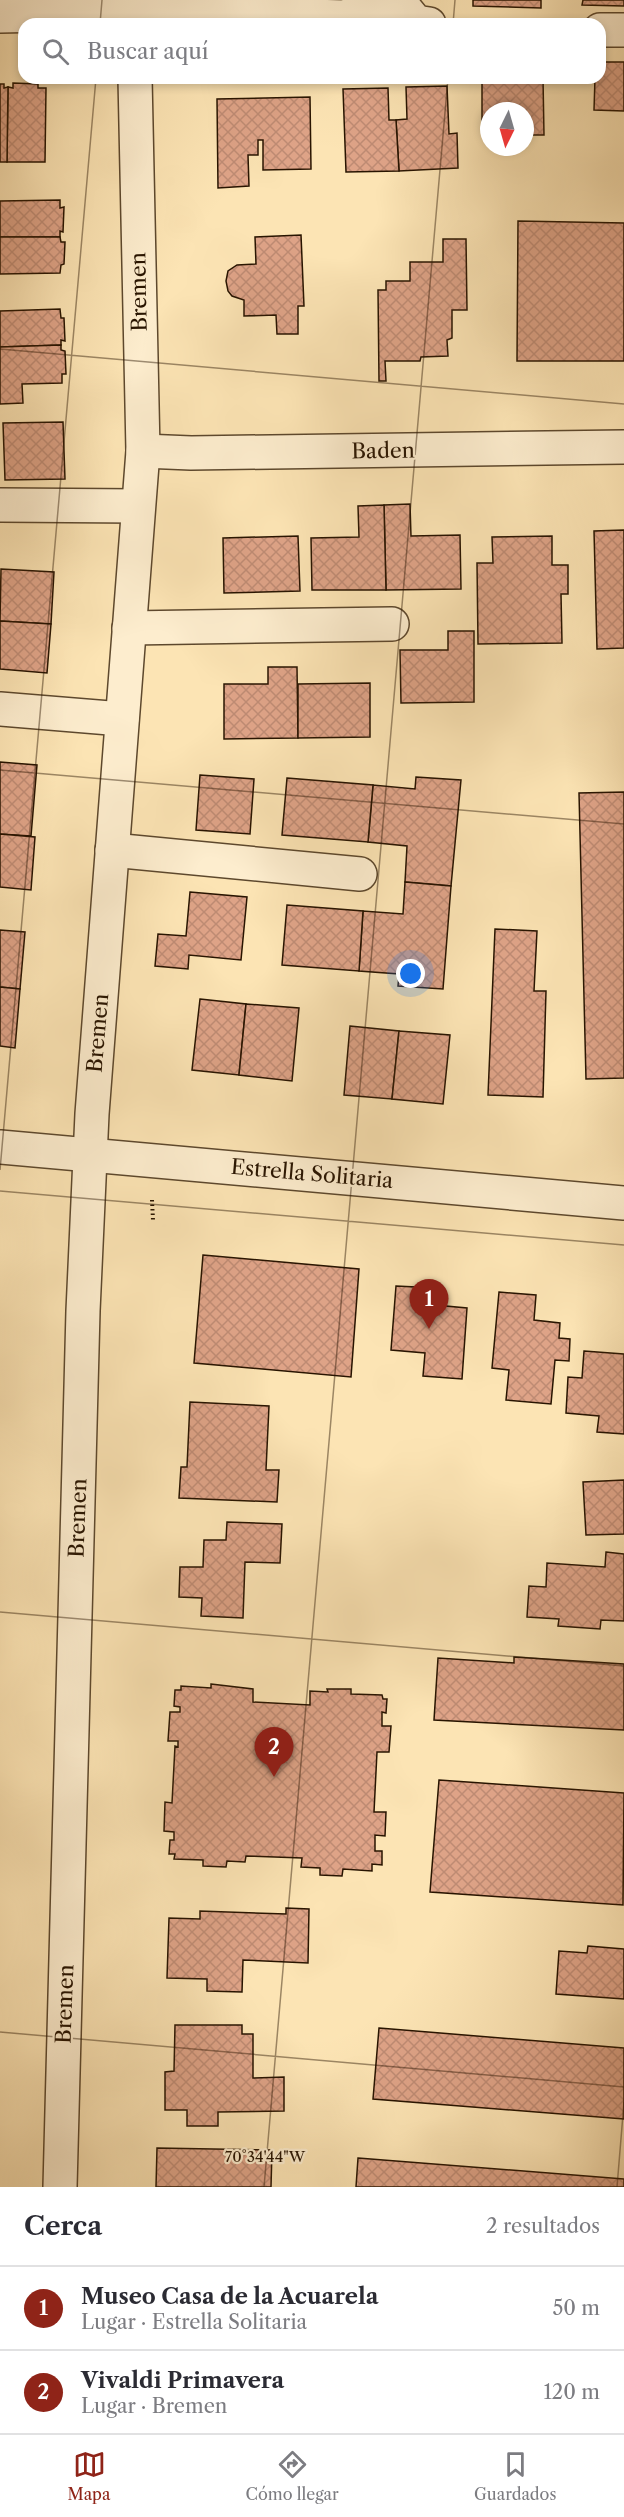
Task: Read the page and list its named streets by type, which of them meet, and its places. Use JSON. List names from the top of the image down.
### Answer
{
  "streets": {
    "street": ["Bremen", "Baden", "Estrella Solitaria"]
  },
  "crossings": [
    ["Bremen", "Baden"],
    ["Bremen", "Estrella Solitaria"]
  ],
  "north": "bottom",
  "page": {
    "search": "Buscar aquí",
    "pins": ["1", "2"],
    "heading": ["Cerca", "2 resultados"],
    "list": [
      {
        "mark": "1",
        "name": "Museo Casa de la Acuarela",
        "note": "Lugar · Estrella Solitaria",
        "value": "50 m"
      },
      {
        "mark": "2",
        "name": "Vivaldi Primavera",
        "note": "Lugar · Bremen",
        "value": "120 m"
      }
    ],
    "nav": ["Mapa", "Cómo llegar", "Guardados"]
  },
  "coordinates": ["70°34'44\"W"]
}
